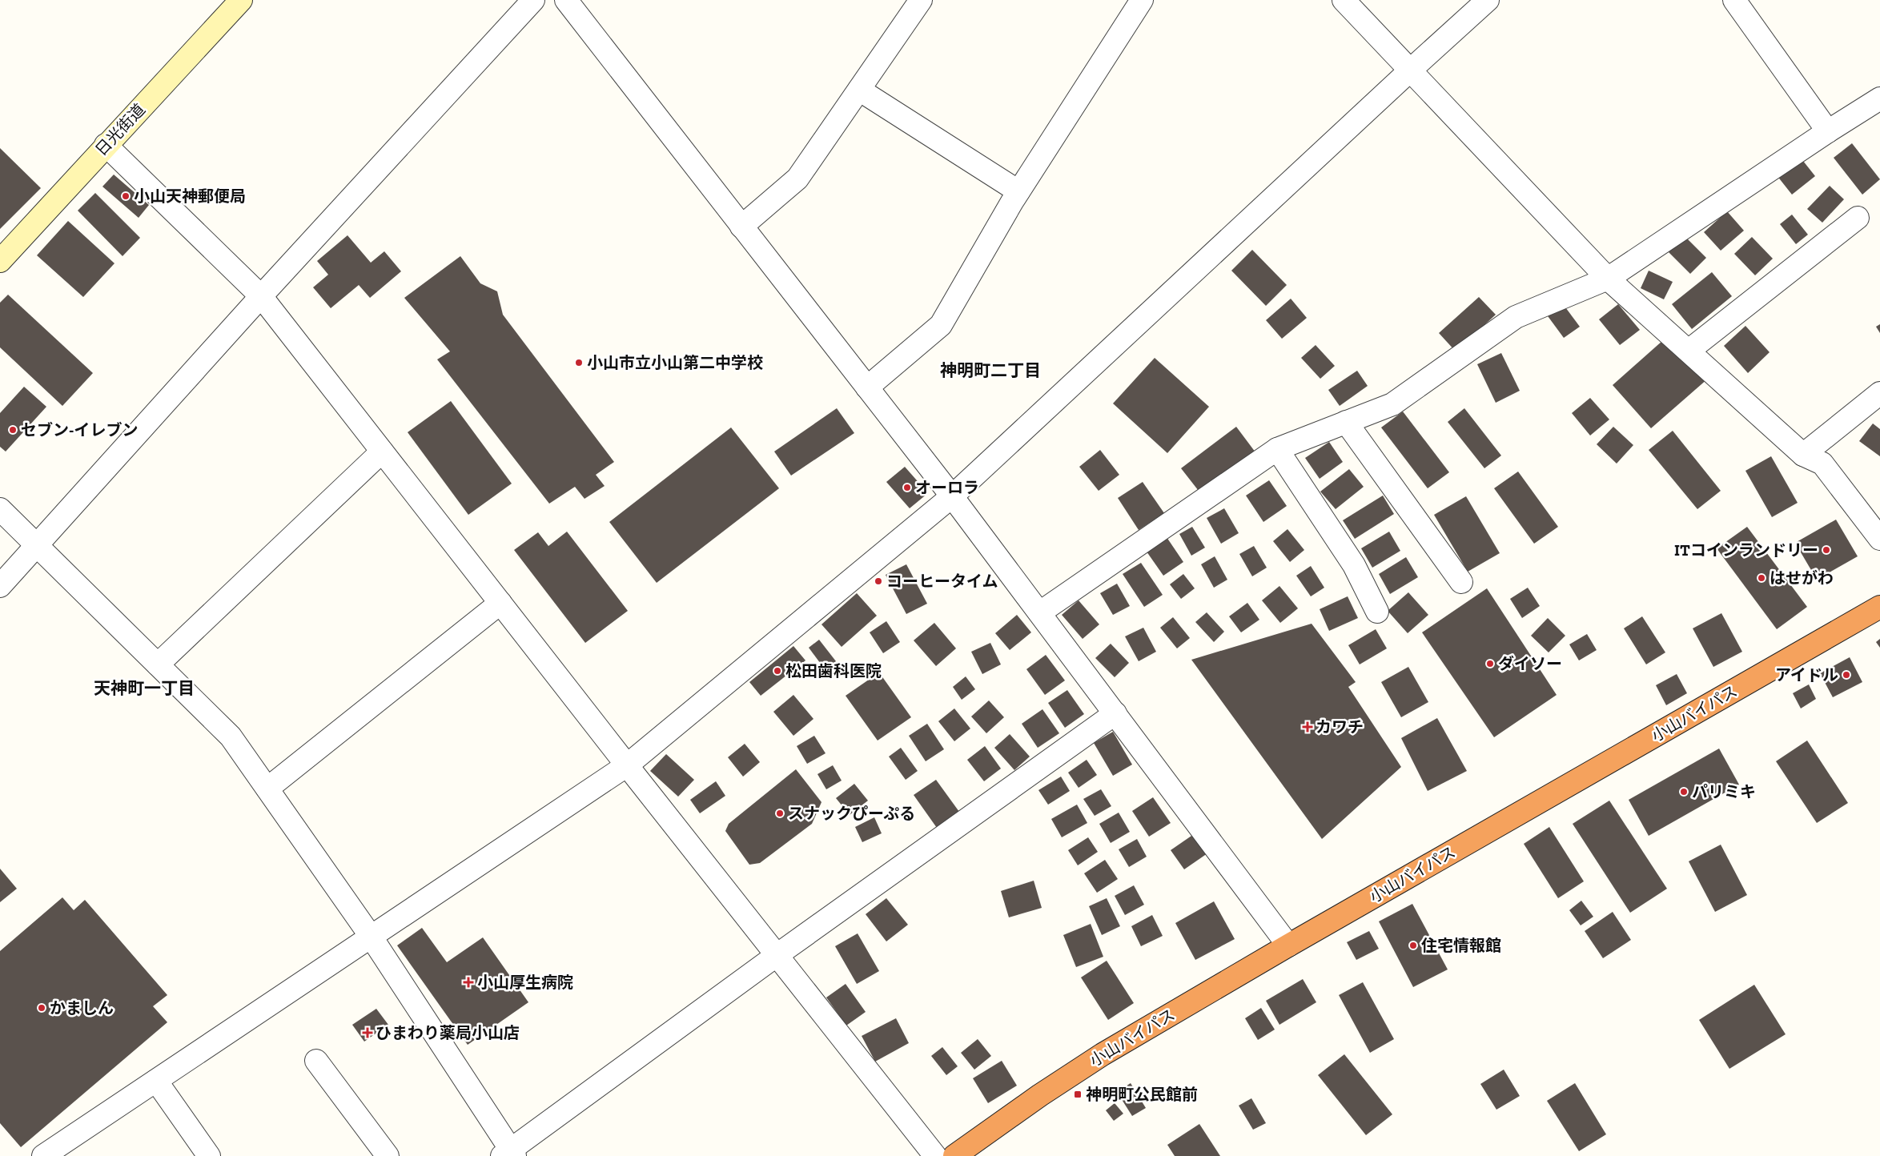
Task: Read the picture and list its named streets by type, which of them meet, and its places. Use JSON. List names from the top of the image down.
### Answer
{
  "streets": {
    "highway": ["小山バイパス"],
    "main road": ["日光街道"]
  },
  "districts": ["神明町二丁目", "天神町一丁目"],
  "places": {
    "other": [
      "小山天神郵便局",
      "小山市立小山第二中学校",
      "セブン-イレブン",
      "オーロラ",
      "ITコインランドリー",
      "はせがわ",
      "コーヒータイム",
      "ダイソー",
      "松田歯科医院",
      "アイドル",
      "パリミキ",
      "スナックぴーぷる",
      "住宅情報館",
      "かましん"
    ],
    "health": ["カワチ", "小山厚生病院", "ひまわり薬局小山店"],
    "transit": ["神明町公民館前"]
  }
}
